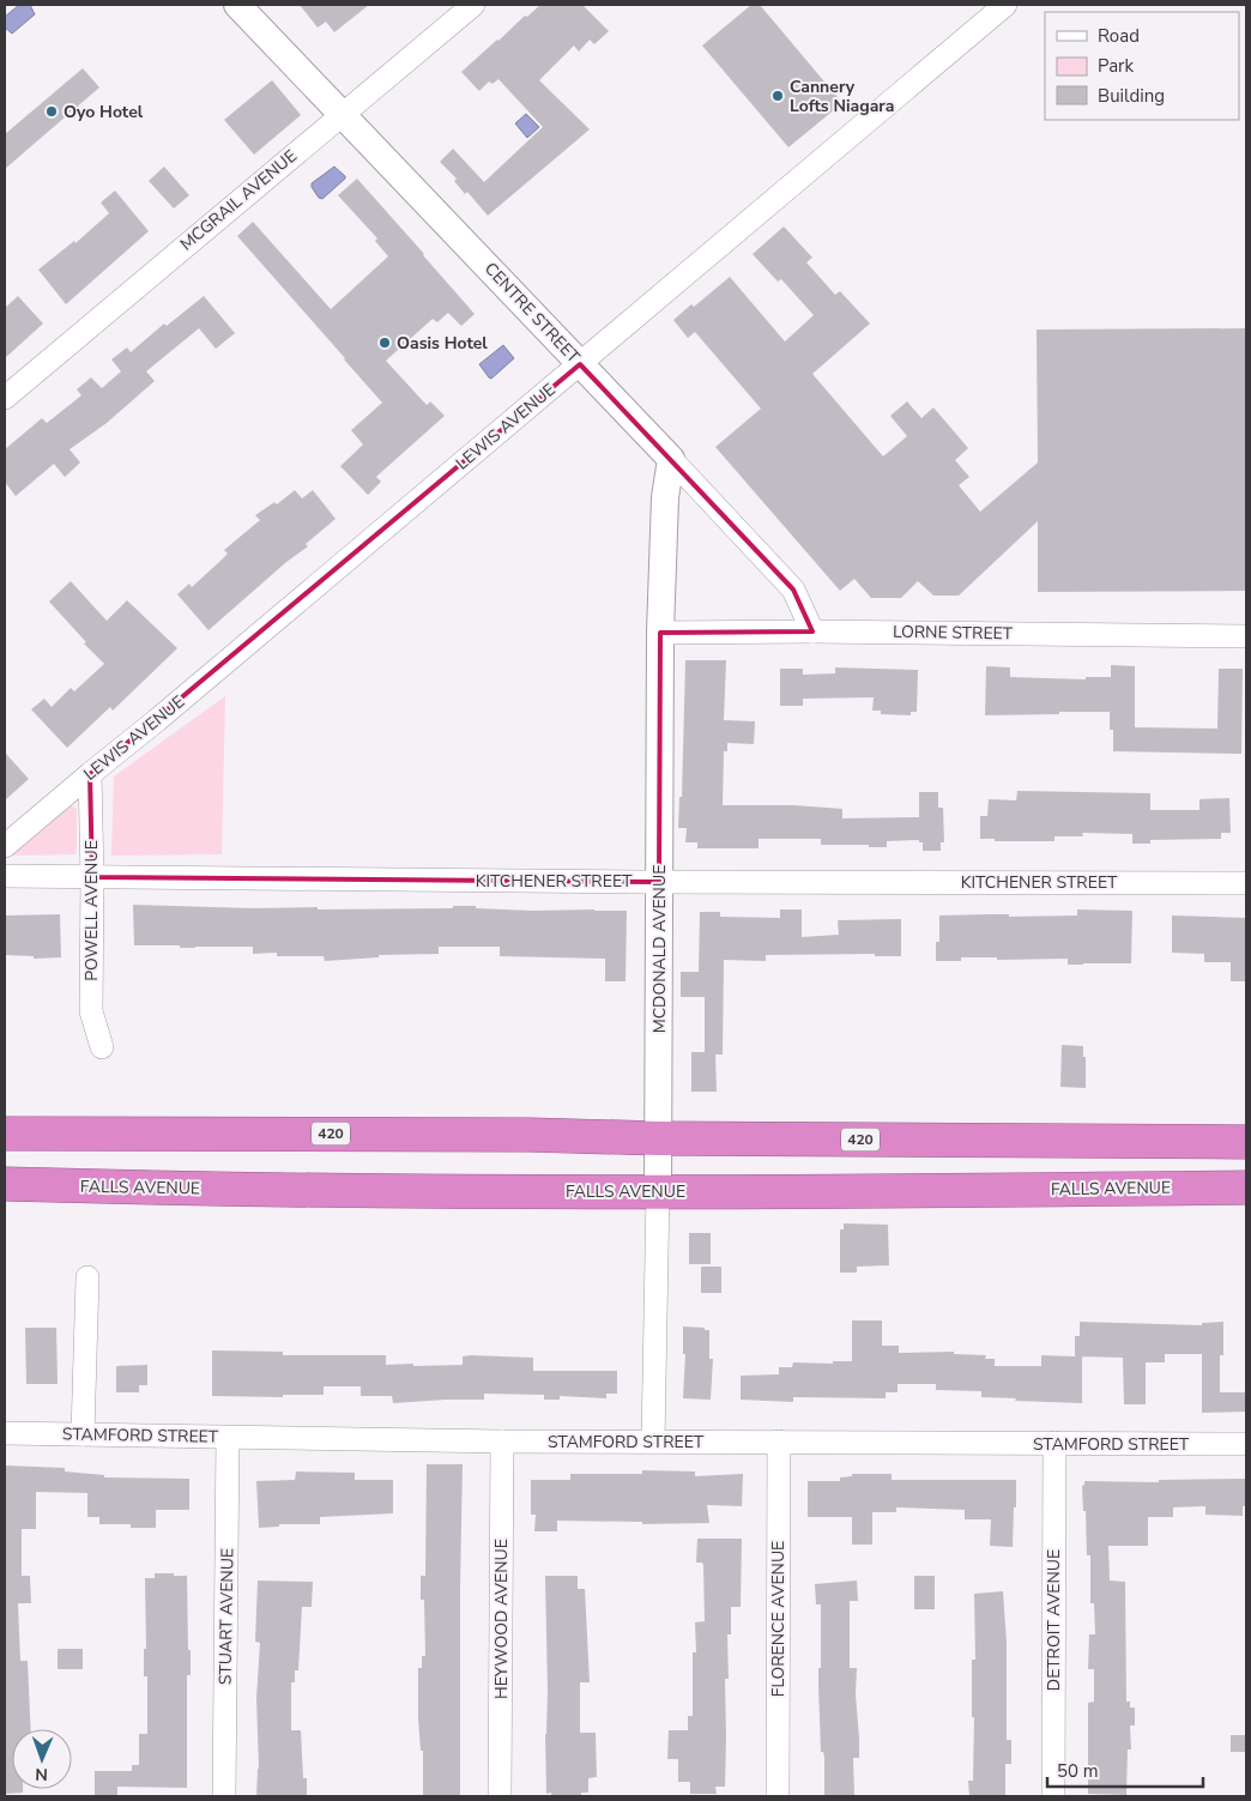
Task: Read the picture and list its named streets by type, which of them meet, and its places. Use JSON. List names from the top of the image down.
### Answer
{
  "streets": {
    "highway": ["420", "FALLS AVENUE"],
    "street": [
      "MCGRAIL AVENUE",
      "CENTRE STREET",
      "LEWIS AVENUE",
      "LORNE STREET",
      "KITCHENER STREET",
      "POWELL AVENUE",
      "MCDONALD AVENUE",
      "STAMFORD STREET",
      "STUART AVENUE",
      "HEYWOOD AVENUE",
      "FLORENCE AVENUE",
      "DETROIT AVENUE"
    ]
  },
  "crossings": [
    ["MCGRAIL AVENUE", "CENTRE STREET"],
    ["CENTRE STREET", "LEWIS AVENUE"],
    ["CENTRE STREET", "LORNE STREET"],
    ["CENTRE STREET", "MCDONALD AVENUE"],
    ["LEWIS AVENUE", "POWELL AVENUE"],
    ["LORNE STREET", "MCDONALD AVENUE"],
    ["KITCHENER STREET", "POWELL AVENUE"],
    ["KITCHENER STREET", "MCDONALD AVENUE"],
    ["MCDONALD AVENUE", "420"],
    ["MCDONALD AVENUE", "FALLS AVENUE"],
    ["MCDONALD AVENUE", "STAMFORD STREET"],
    ["STAMFORD STREET", "STUART AVENUE"],
    ["STAMFORD STREET", "HEYWOOD AVENUE"],
    ["STAMFORD STREET", "FLORENCE AVENUE"],
    ["STAMFORD STREET", "DETROIT AVENUE"]
  ],
  "places": ["Cannery Lofts Niagara", "Oyo Hotel", "Oasis Hotel"],
  "legend": ["Road", "Park", "Building"],
  "scale_bar": "50 m",
  "north": "bottom"
}
